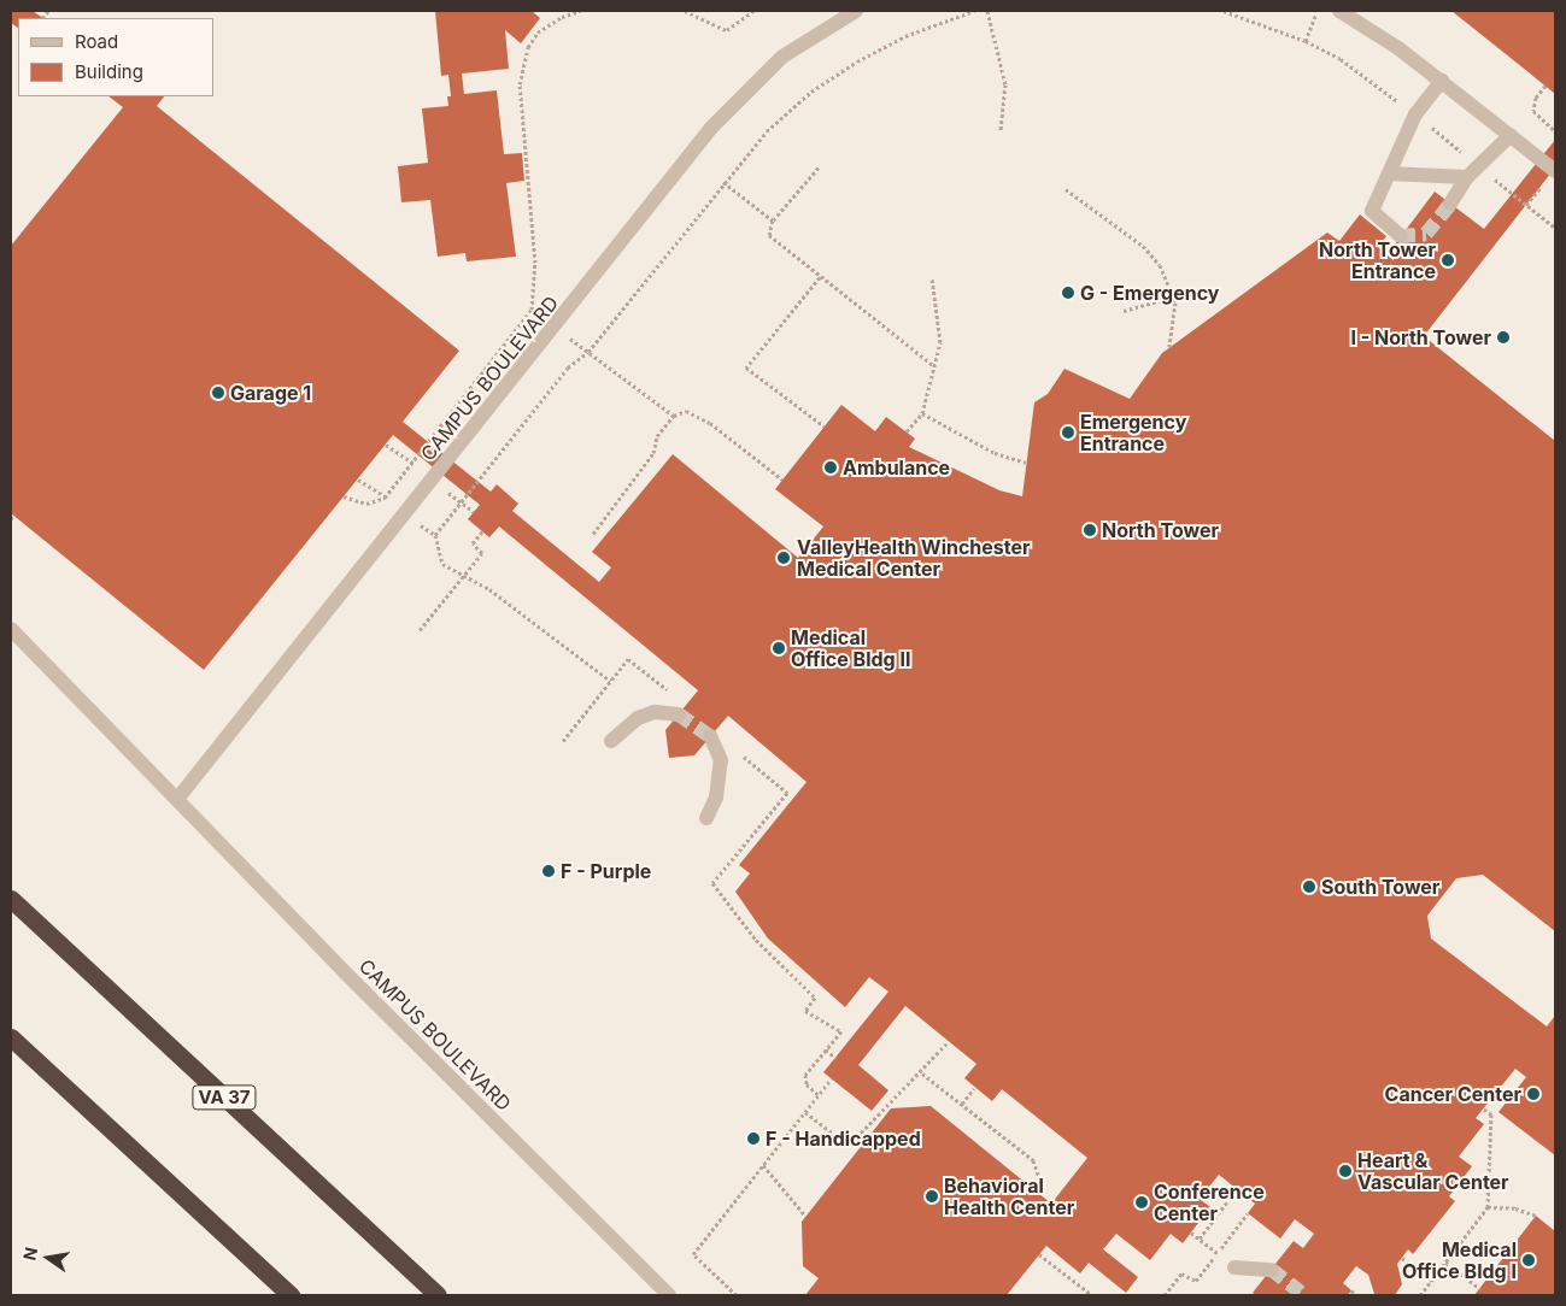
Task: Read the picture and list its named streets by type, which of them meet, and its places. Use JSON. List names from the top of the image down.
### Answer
{
  "streets": {
    "highway": ["VA 37"],
    "street": ["CAMPUS BOULEVARD"]
  },
  "places": [
    "North Tower Entrance",
    "G - Emergency",
    "I - North Tower",
    "Garage 1",
    "Emergency Entrance",
    "Ambulance",
    "North Tower",
    "ValleyHealth Winchester Medical Center",
    "Medical Office Bldg II",
    "F - Purple",
    "South Tower",
    "Cancer Center",
    "F - Handicapped",
    "Heart & Vascular Center",
    "Behavioral Health Center",
    "Conference Center",
    "Medical Office Bldg I"
  ],
  "legend": ["Road", "Building"],
  "north": "left"
}
